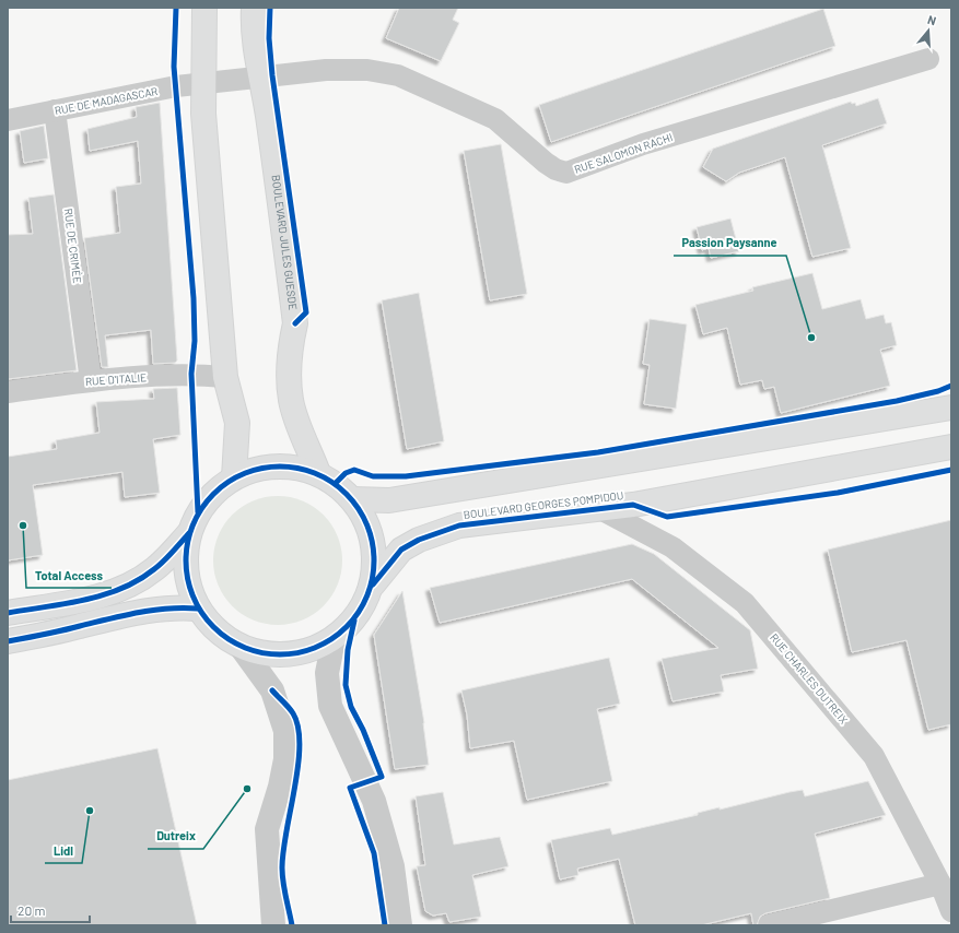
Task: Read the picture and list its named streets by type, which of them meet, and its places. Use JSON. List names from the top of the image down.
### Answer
{
  "streets": {
    "main road": ["BOULEVARD JULES GUESDE", "BOULEVARD GEORGES POMPIDOU"],
    "street": [
      "RUE DE MADAGASCAR",
      "RUE SALOMON RACHI",
      "RUE DE CRIMÉE",
      "RUE D'ITALIE",
      "RUE CHARLES DUTREIX"
    ]
  },
  "crossings": [
    ["RUE DE MADAGASCAR", "RUE SALOMON RACHI"],
    ["RUE DE MADAGASCAR", "RUE DE CRIMÉE"],
    ["RUE SALOMON RACHI", "BOULEVARD JULES GUESDE"],
    ["BOULEVARD JULES GUESDE", "BOULEVARD GEORGES POMPIDOU"],
    ["RUE DE CRIMÉE", "RUE D'ITALIE"],
    ["BOULEVARD GEORGES POMPIDOU", "RUE CHARLES DUTREIX"]
  ],
  "places": [
    "Passion Paysanne",
    "Total Access",
    "Dutreix",
    "Lidl"
  ],
  "scale_bar": "20 m",
  "north": "top"
}
